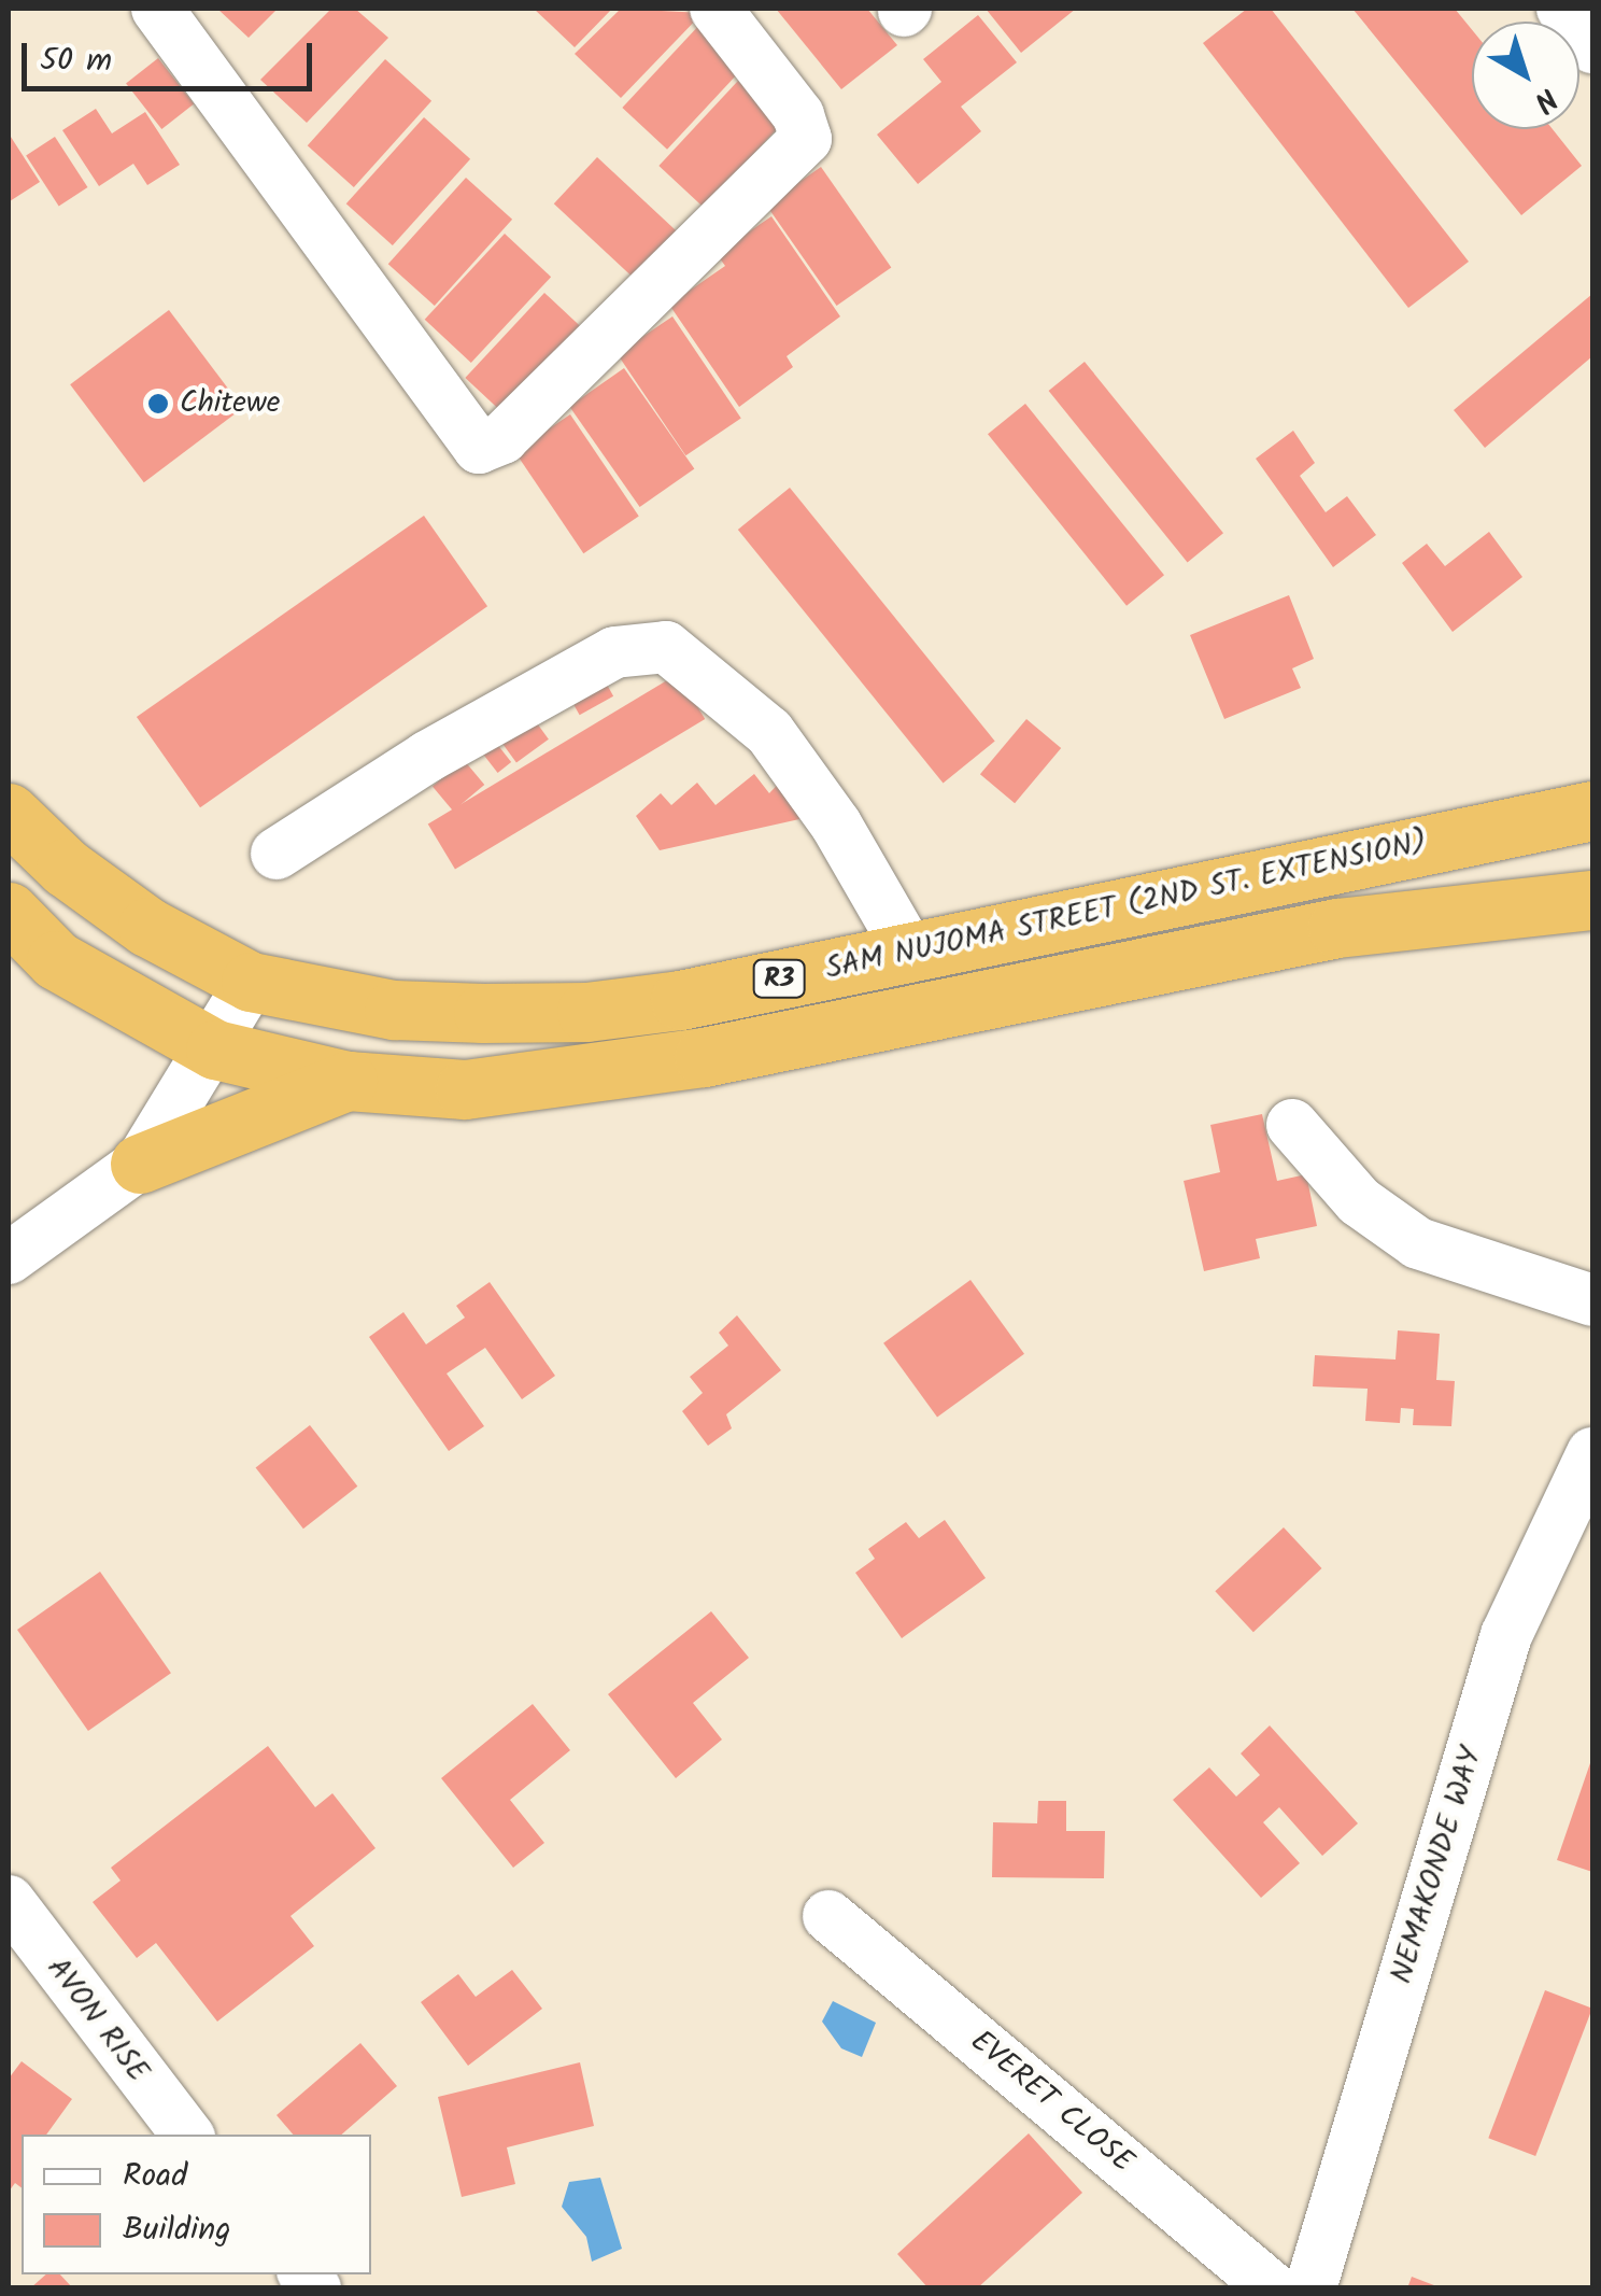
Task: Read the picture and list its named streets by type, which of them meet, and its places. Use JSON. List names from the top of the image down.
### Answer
{
  "streets": {
    "highway": ["SAM NUJOMA STREET (2ND ST. EXTENSION)", "R3"],
    "street": ["NEMAKONDE WAY", "AVON RISE", "EVERET CLOSE"]
  },
  "places": ["Chitewe"],
  "legend": ["Road", "Building"],
  "scale_bar": "50 m",
  "north": "bottom right"
}
